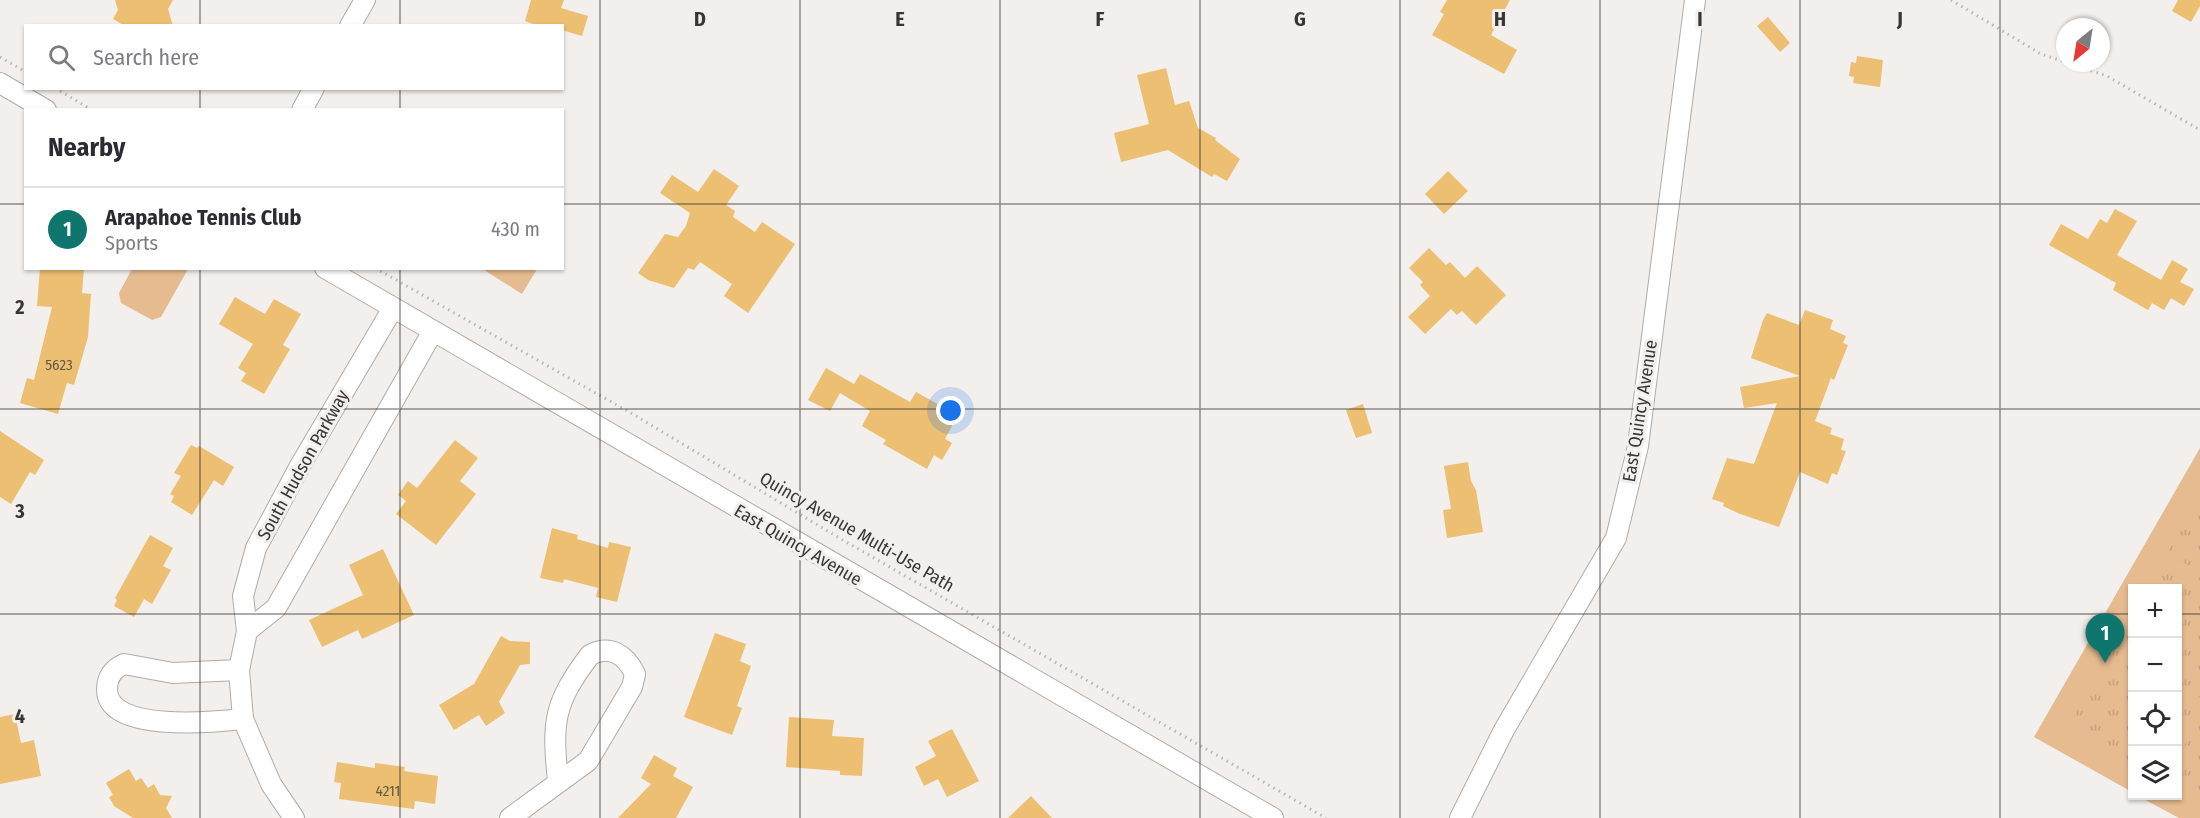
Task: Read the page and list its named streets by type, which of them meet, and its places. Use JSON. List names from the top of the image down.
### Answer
{
  "streets": {
    "street": ["East Quincy Avenue", "South Hudson Parkway"],
    "path": ["Quincy Avenue Multi-Use Path"]
  },
  "crossings": [
    ["East Quincy Avenue", "South Hudson Parkway"]
  ],
  "house_numbers": ["5623", "4211"],
  "north": "bottom left",
  "page": {
    "search": "Search here",
    "heading": "Nearby",
    "list": [
      {
        "mark": "1",
        "name": "Arapahoe Tennis Club",
        "note": "Sports",
        "value": "430 m"
      }
    ],
    "map_buttons": ["+", "−"],
    "pins": "1"
  },
  "grid": {
    "columns": [
      "D",
      "E",
      "F",
      "G",
      "H",
      "I",
      "J"
    ],
    "rows": ["2", "3", "4"]
  }
}
